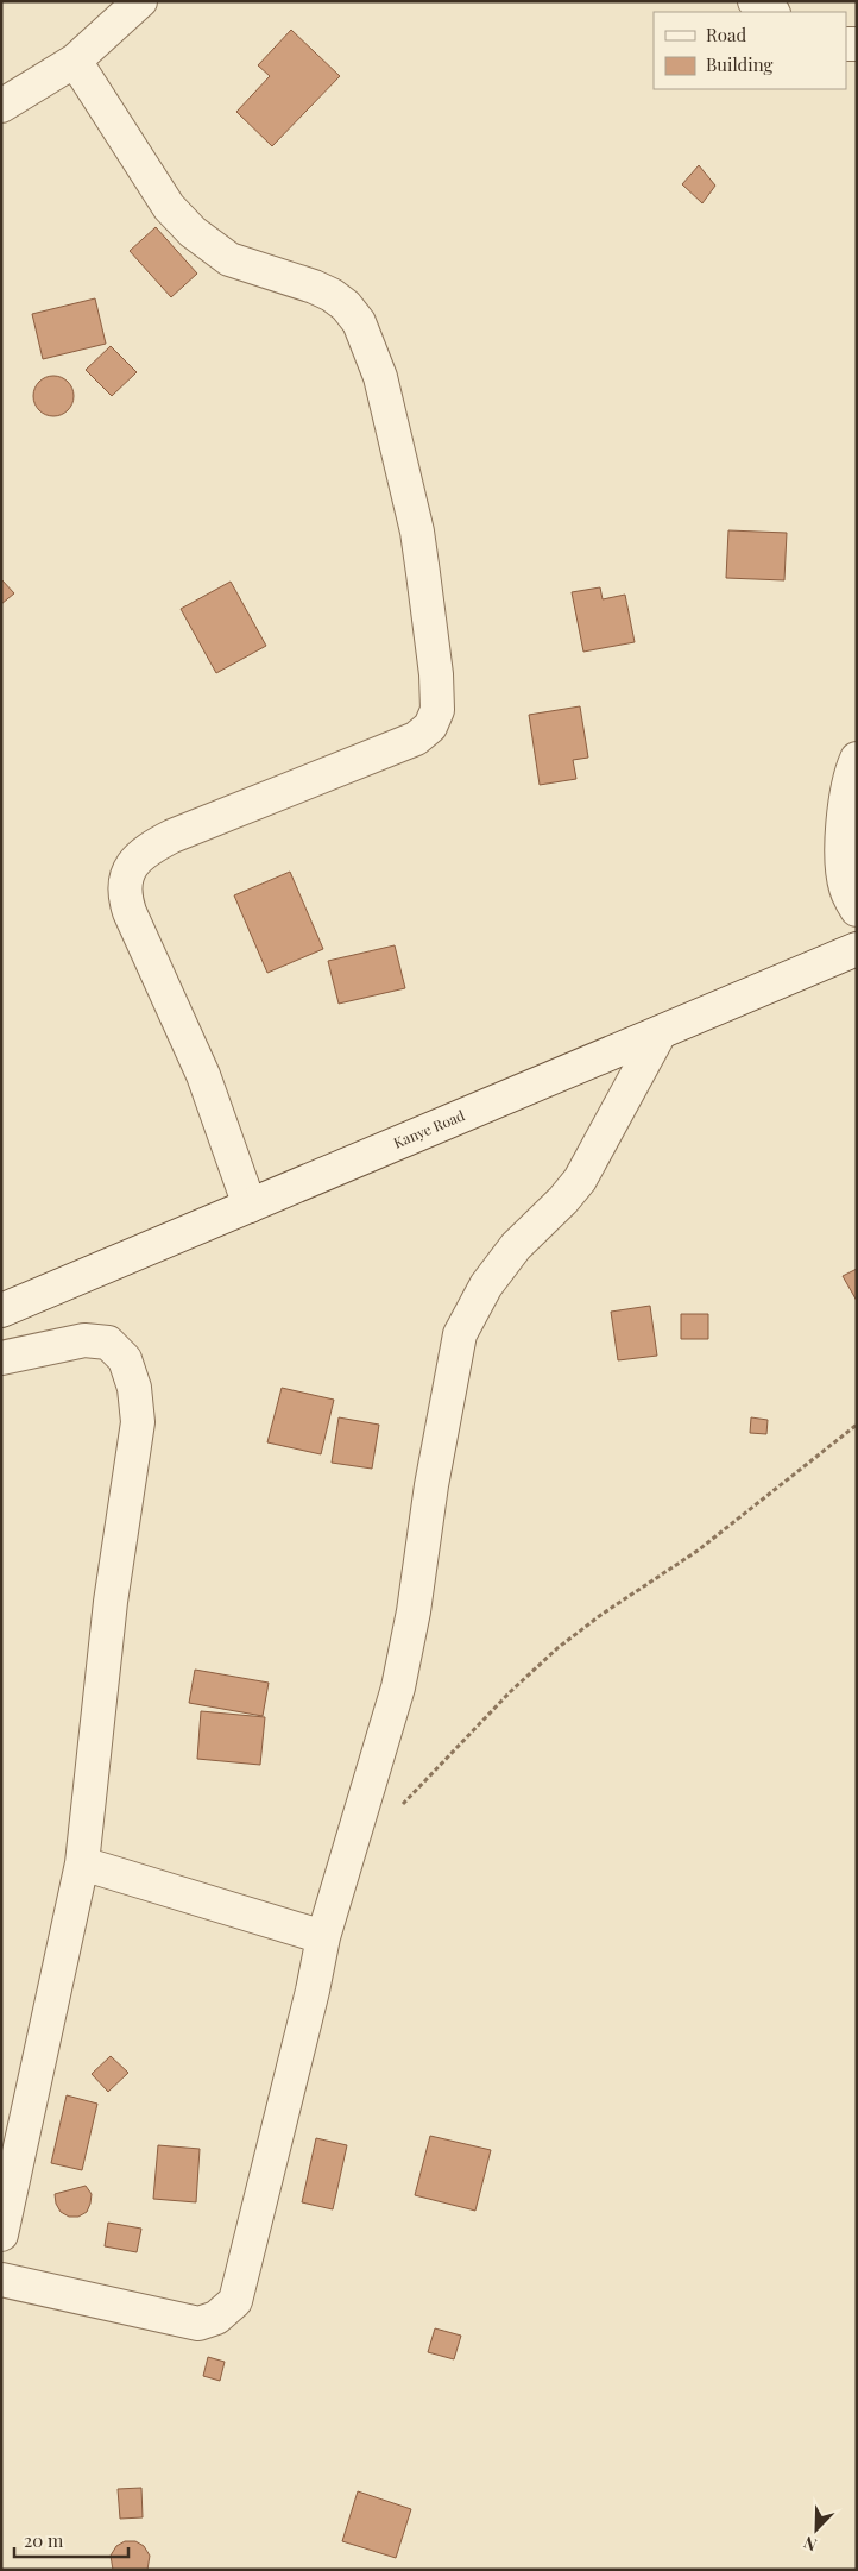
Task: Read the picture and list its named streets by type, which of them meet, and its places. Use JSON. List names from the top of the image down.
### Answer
{
  "streets": {
    "street": ["Kanye Road"]
  },
  "legend": ["Road", "Building"],
  "scale_bar": "20 m",
  "north": "bottom left"
}
